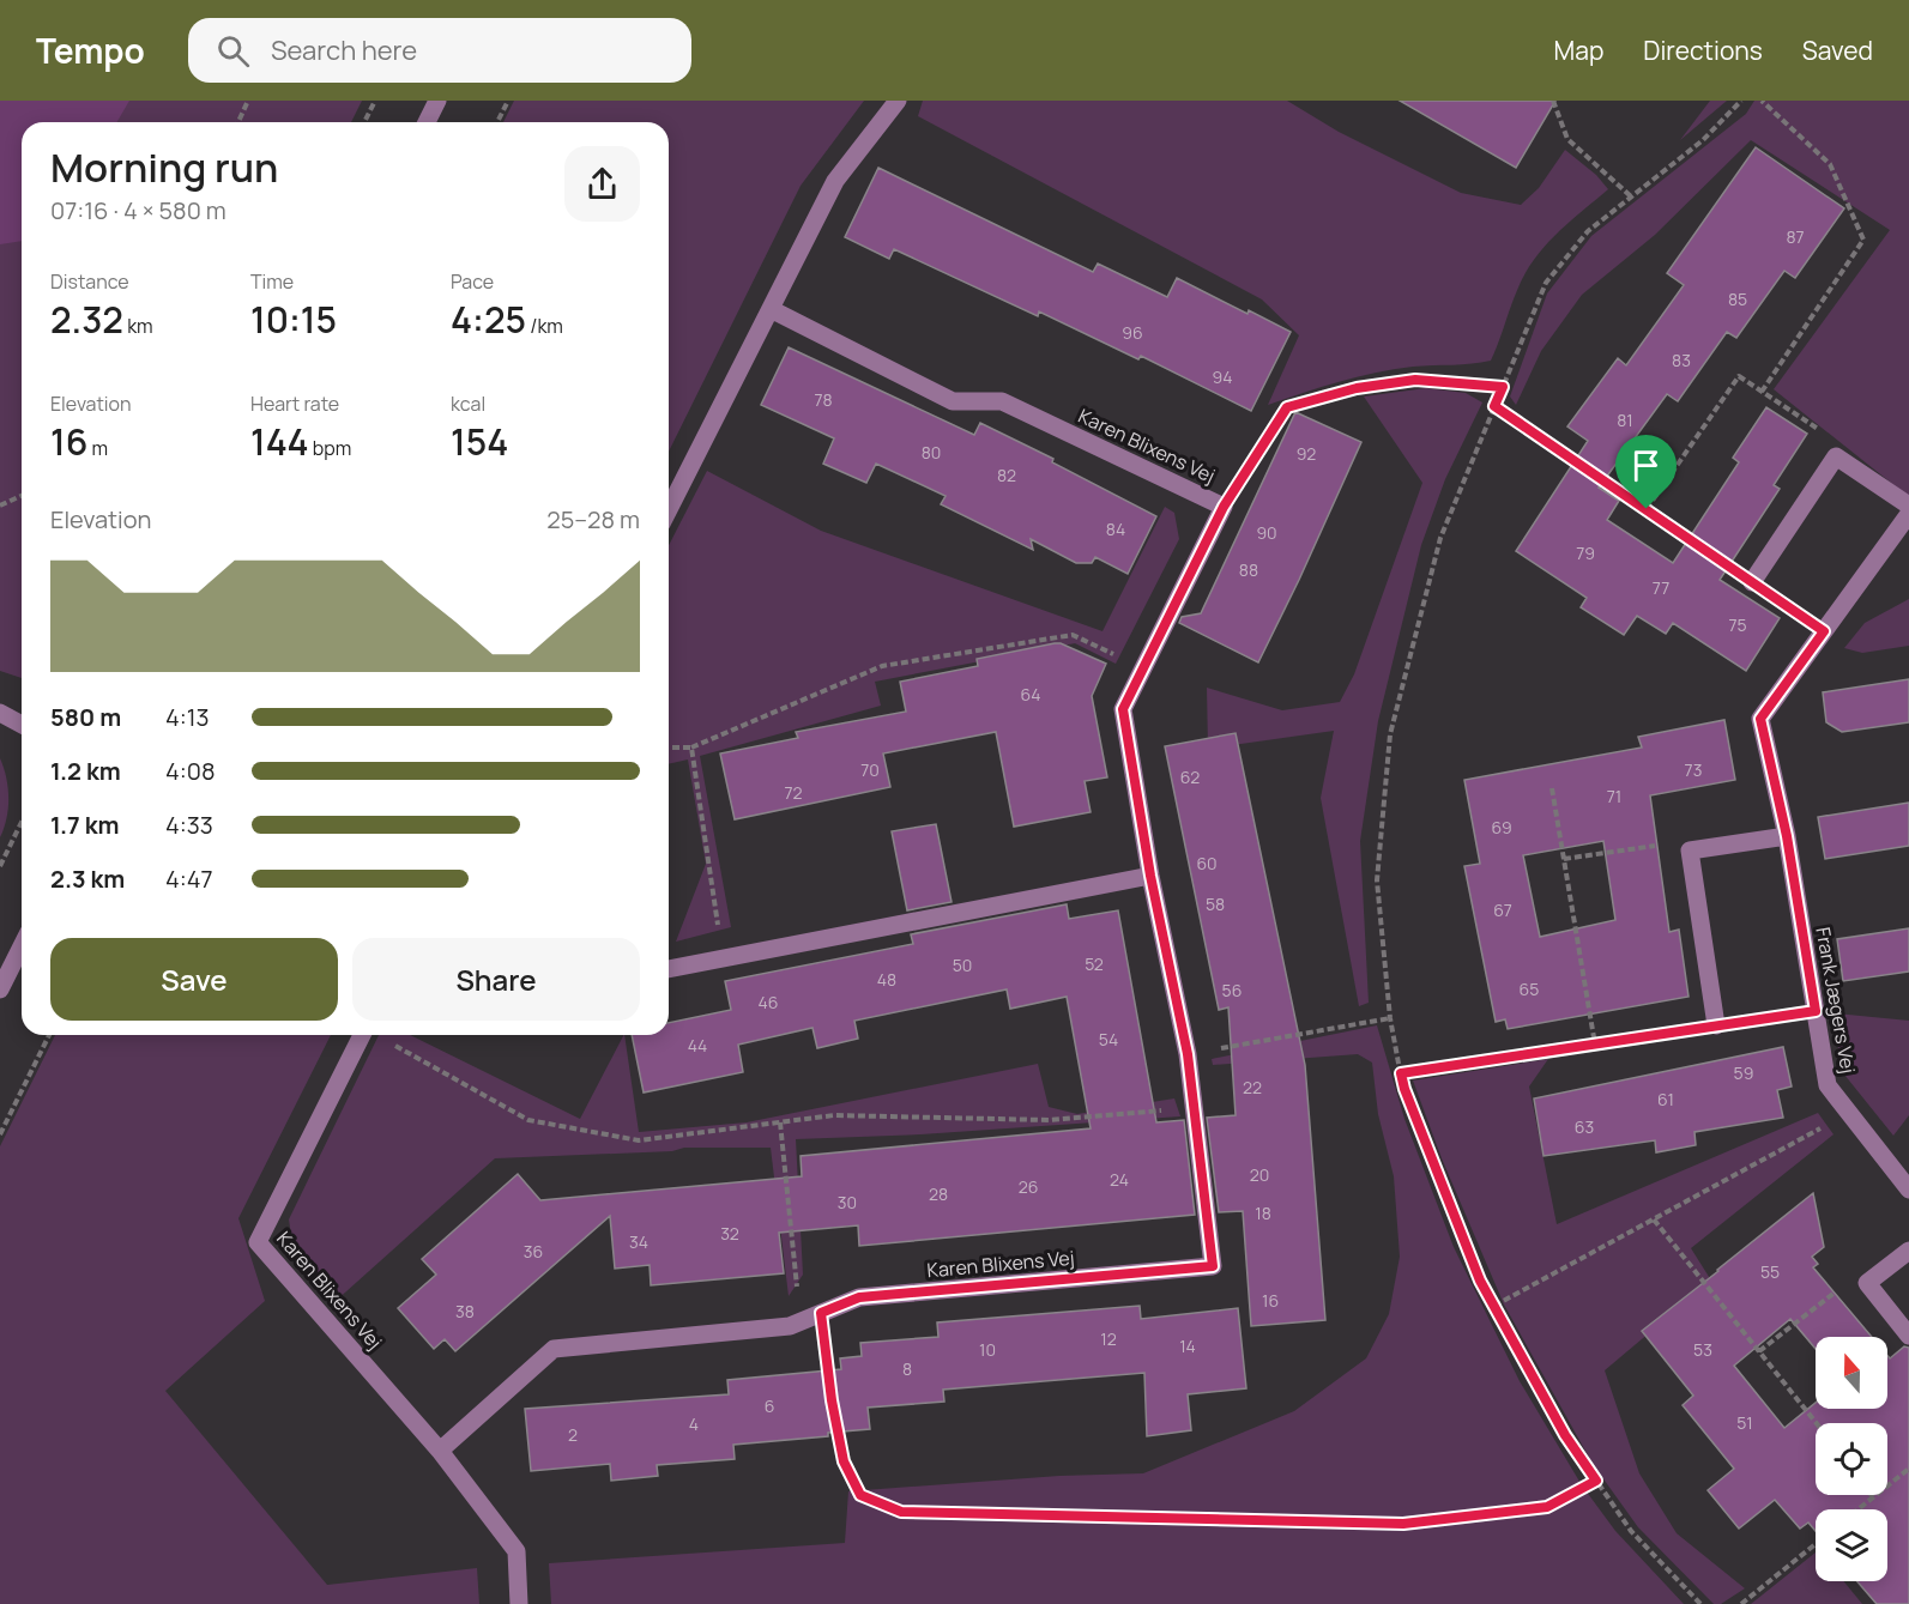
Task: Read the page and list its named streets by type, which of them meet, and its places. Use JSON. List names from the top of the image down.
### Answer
{
  "streets": {
    "street": ["Karen Blixens Vej", "Frank Jægers Vej"]
  },
  "house_numbers": [
    "87",
    "85",
    "96",
    "83",
    "94",
    "78",
    "81",
    "80",
    "92",
    "82",
    "84",
    "90",
    "79",
    "88",
    "77",
    "75",
    "64",
    "70",
    "73",
    "62",
    "72",
    "71",
    "69",
    "60",
    "58",
    "67",
    "52",
    "50",
    "48",
    "65",
    "56",
    "46",
    "54",
    "44",
    "59",
    "22",
    "61",
    "63",
    "20",
    "24",
    "26",
    "28",
    "30",
    "18",
    "32",
    "34",
    "36",
    "55",
    "16",
    "38",
    "12",
    "14",
    "10",
    "53",
    "8",
    "6",
    "51",
    "4",
    "2"
  ],
  "north": "top",
  "page": {
    "header": "Tempo",
    "search": "Search here",
    "nav": ["Map", "Directions", "Saved"],
    "heading": ["Morning run", "07:16 · 4 × 580 m"],
    "stats": [
      ["Distance", "2.32 km"],
      ["Time", "10:15"],
      ["Pace", "4:25 /km"],
      ["Elevation", "16 m"],
      ["Heart rate", "144 bpm"],
      ["kcal", "154"]
    ],
    "chart": ["Elevation", "25–28 m"],
    "list": [
      {
        "name": "580 m",
        "note": "4:13"
      },
      {
        "name": "1.2 km",
        "note": "4:08"
      },
      {
        "name": "1.7 km",
        "note": "4:33"
      },
      {
        "name": "2.3 km",
        "note": "4:47"
      }
    ],
    "buttons": ["Save", "Share"]
  }
}
